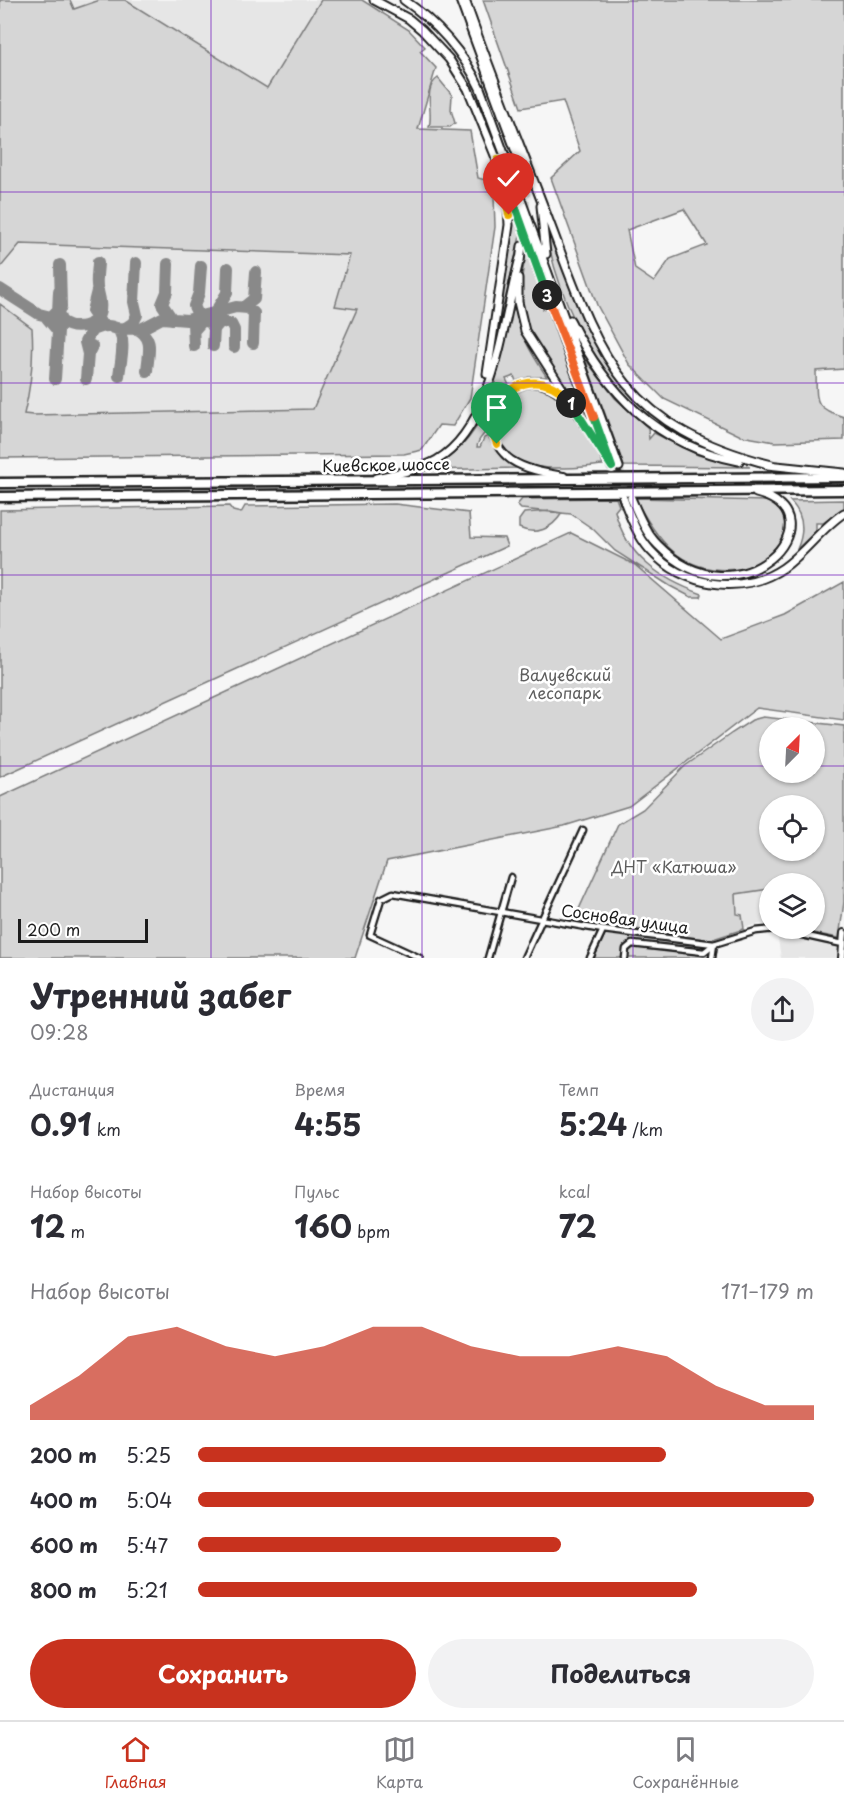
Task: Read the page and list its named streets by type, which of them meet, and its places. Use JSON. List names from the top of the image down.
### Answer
{
  "streets": {
    "highway": ["Киевское шоссе"],
    "street": ["Сосновая улица"]
  },
  "parks": ["Валуевский лесопарк", "ДНТ «Катюша»"],
  "scale_bar": "200 m",
  "north": "top right",
  "page": {
    "pins": ["3", "1"],
    "scale": "200 m",
    "heading": ["Утренний забег", "09:28"],
    "stats": [
      ["Дистанция", "0.91 km"],
      ["Время", "4:55"],
      ["Темп", "5:24 /km"],
      ["Набор высоты", "12 m"],
      ["Пульс", "160 bpm"],
      ["kcal", "72"]
    ],
    "chart": ["Набор высоты", "171–179 m"],
    "list": [
      {
        "name": "200 m",
        "note": "5:25"
      },
      {
        "name": "400 m",
        "note": "5:04"
      },
      {
        "name": "600 m",
        "note": "5:47"
      },
      {
        "name": "800 m",
        "note": "5:21"
      }
    ],
    "buttons": ["Сохранить", "Поделиться"],
    "tabs": ["Главная", "Карта", "Сохранённые"]
  }
}
